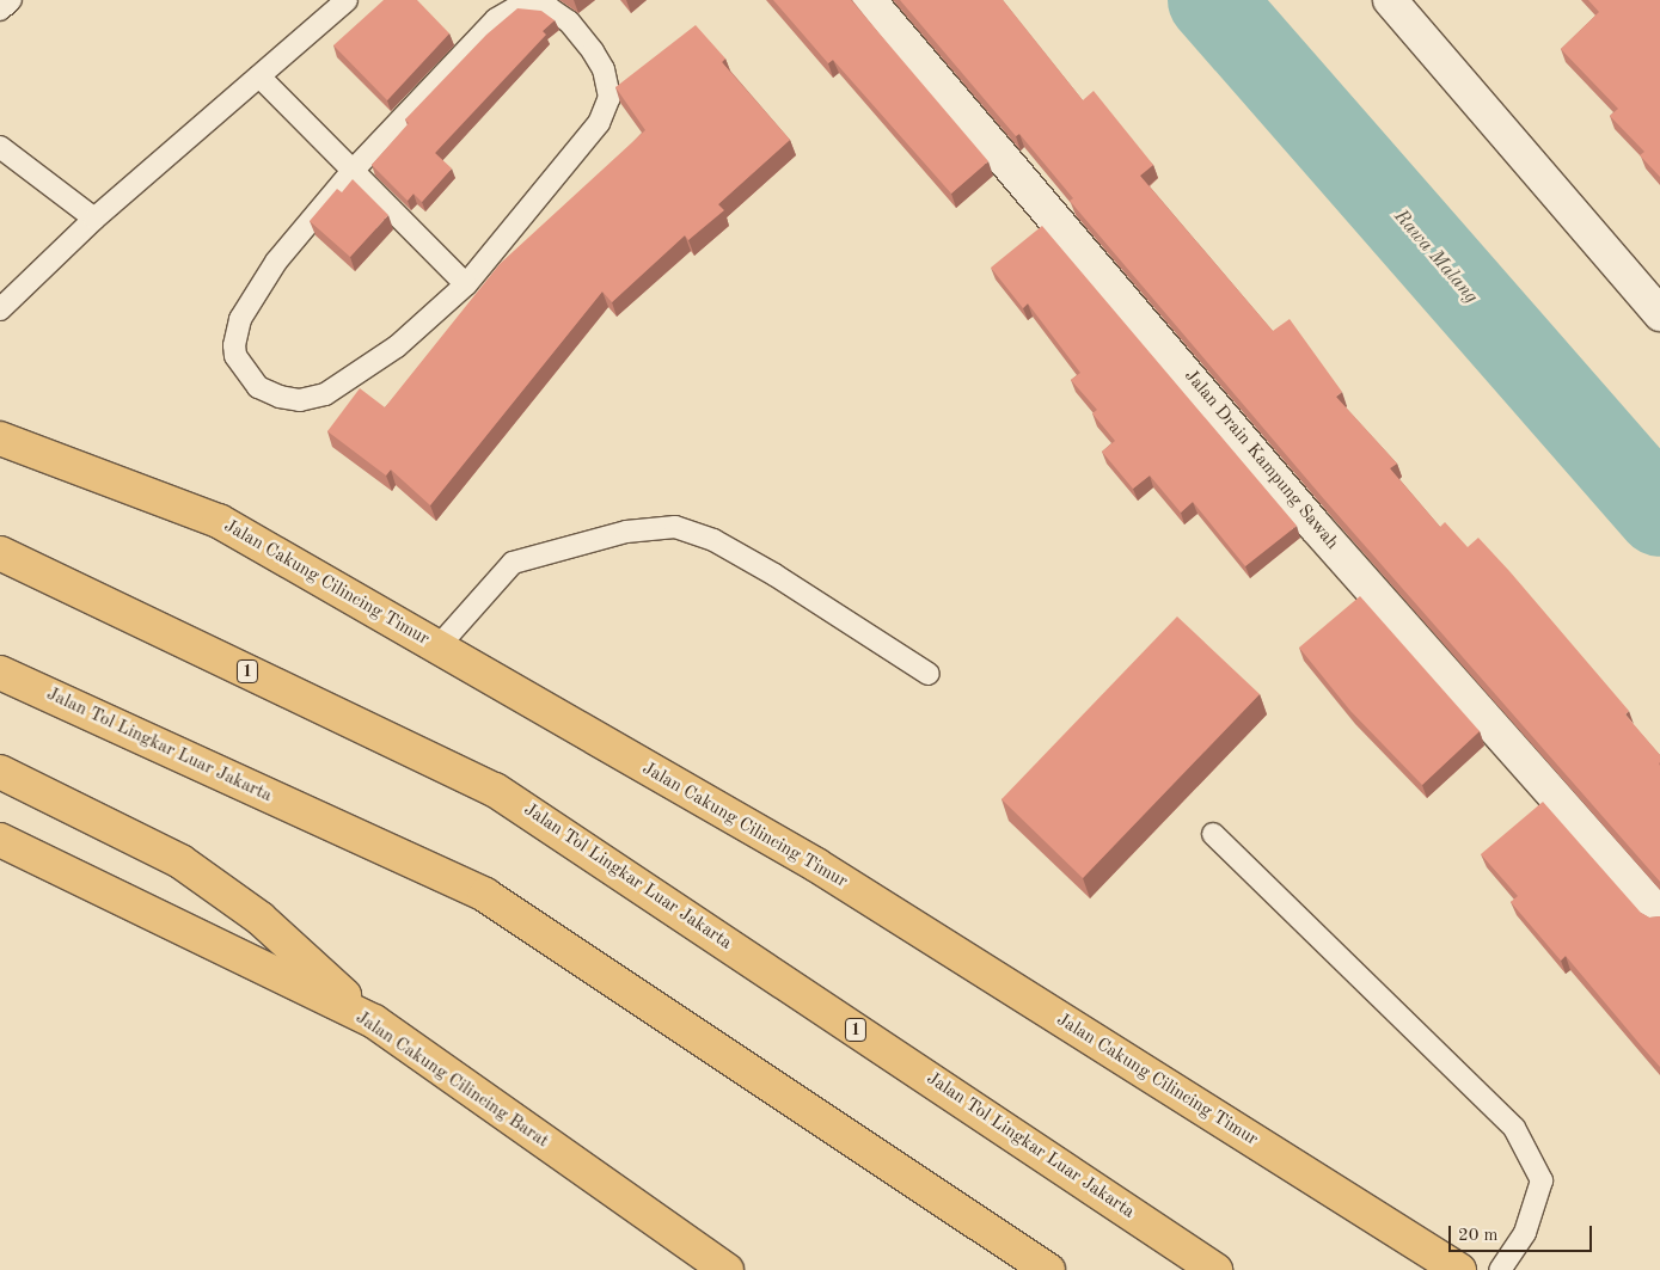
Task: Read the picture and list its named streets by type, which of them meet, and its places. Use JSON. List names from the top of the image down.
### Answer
{
  "streets": {
    "highway": [
      "Jalan Cakung Cilincing Timur",
      "1",
      "Jalan Tol Lingkar Luar Jakarta",
      "Jalan Cakung Cilincing Barat"
    ],
    "street": ["Jalan Drain Kampung Sawah"]
  },
  "water": ["Rawa Malang"],
  "scale_bar": "20 m"
}
